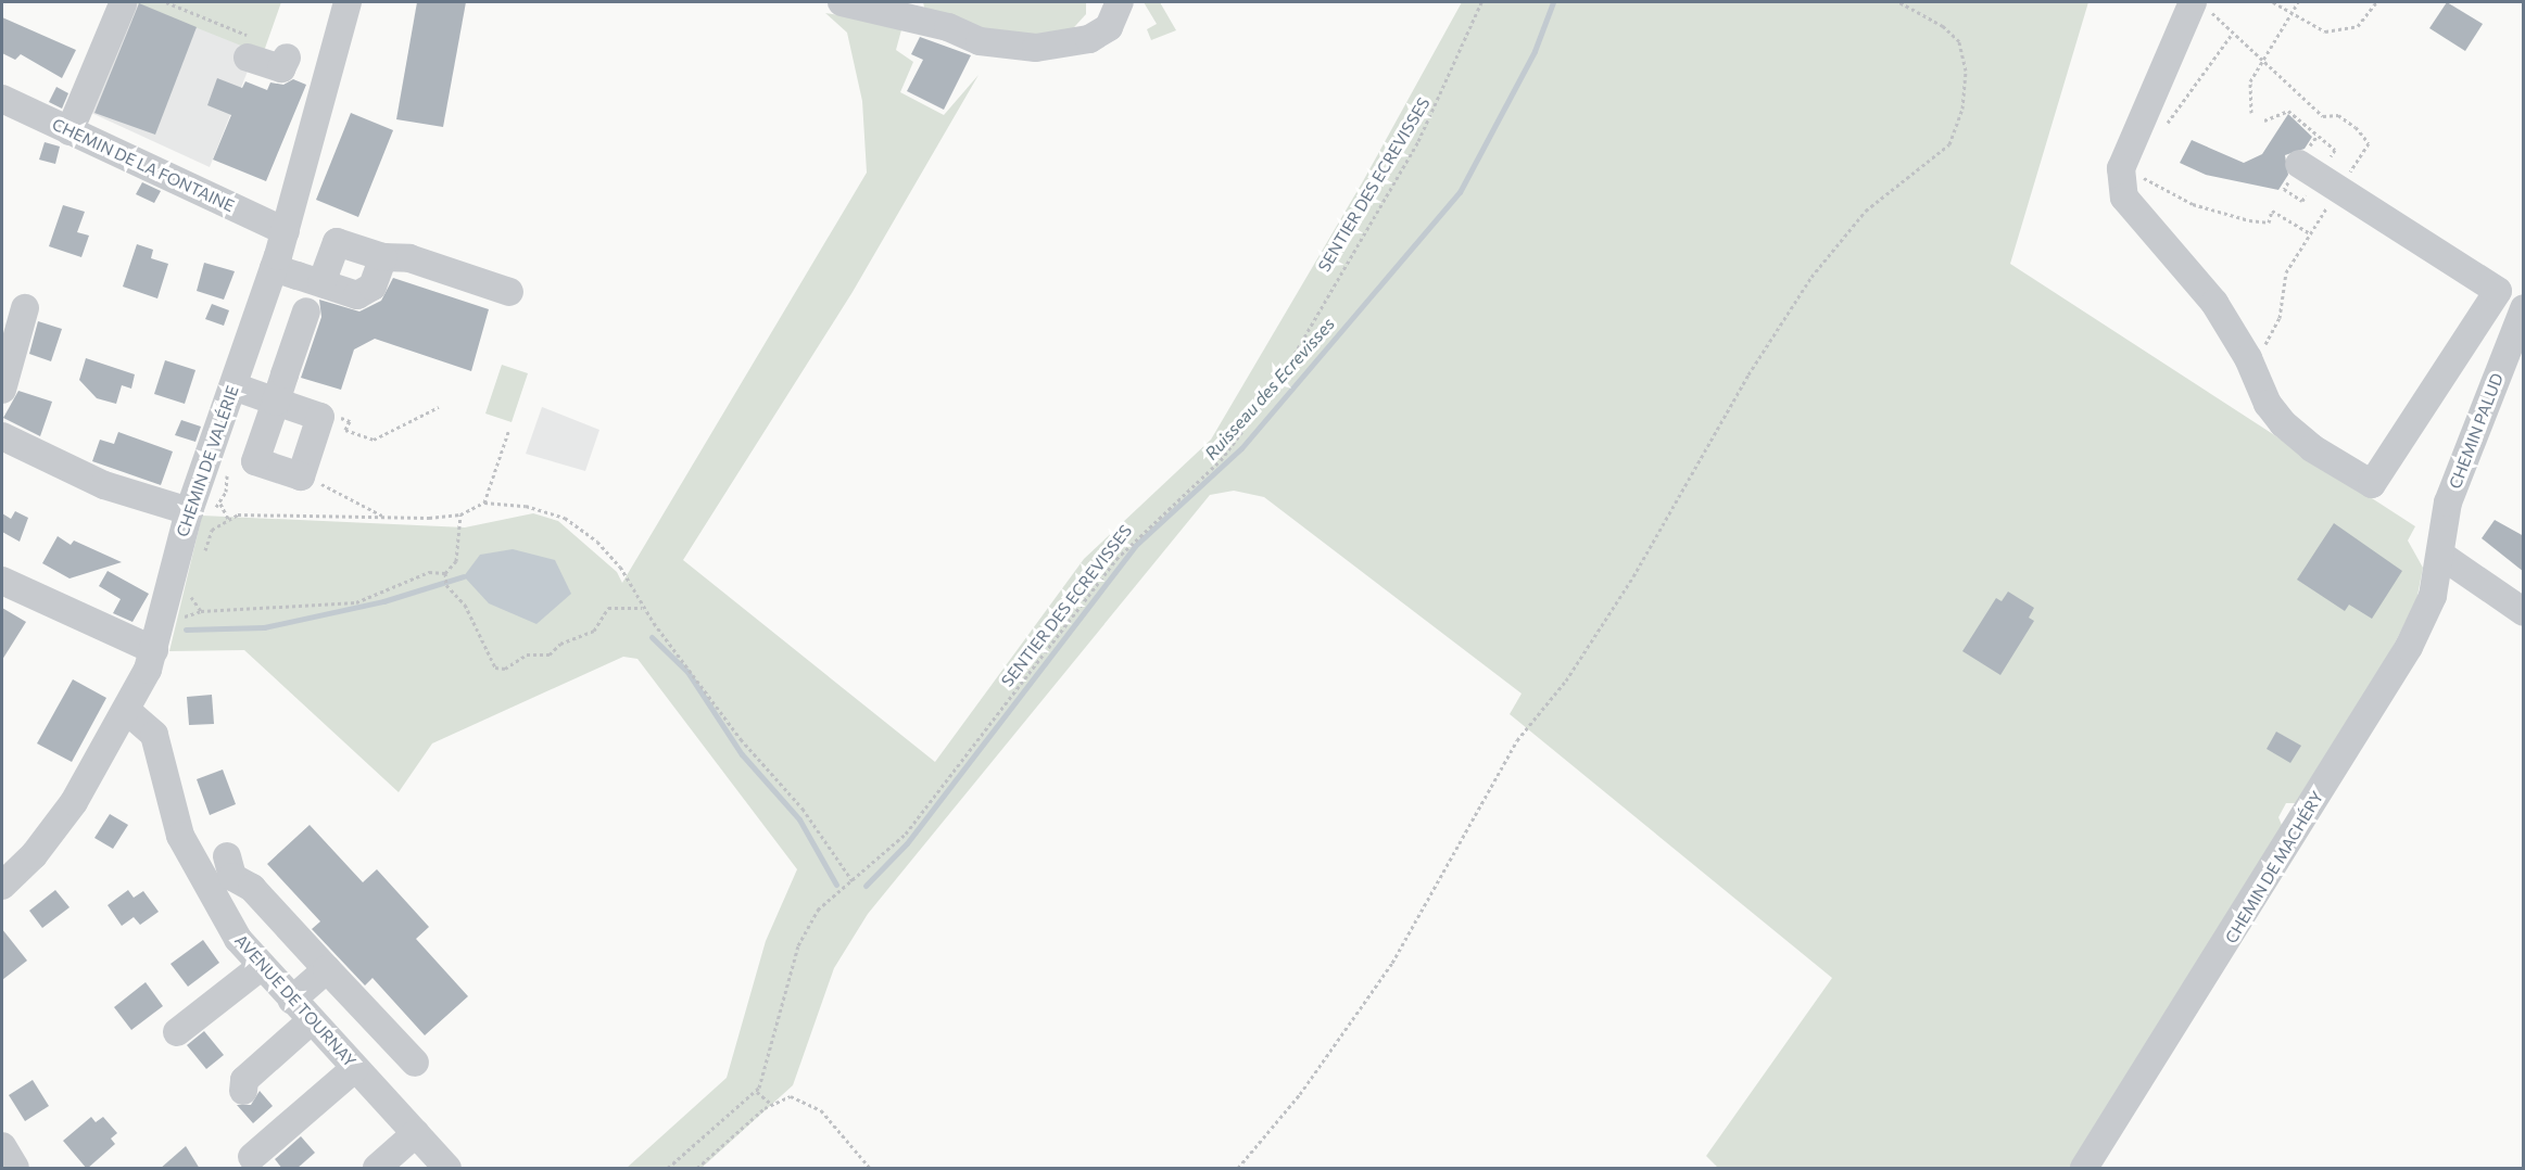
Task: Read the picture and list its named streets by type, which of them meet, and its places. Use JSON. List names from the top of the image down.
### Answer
{
  "streets": {
    "street": [
      "CHEMIN DE LA FONTAINE",
      "CHEMIN PALUD",
      "CHEMIN DE VALÉRIE",
      "CHEMIN DE MACHÉRY",
      "AVENUE DE TOURNAY"
    ],
    "path": ["SENTIER DES ECREVISSES"]
  },
  "crossings": [
    ["CHEMIN DE LA FONTAINE", "CHEMIN DE VALÉRIE"],
    ["CHEMIN PALUD", "CHEMIN DE MACHÉRY"],
    ["CHEMIN DE VALÉRIE", "AVENUE DE TOURNAY"]
  ],
  "water": ["Ruisseau des Ecrevisses"]
}
